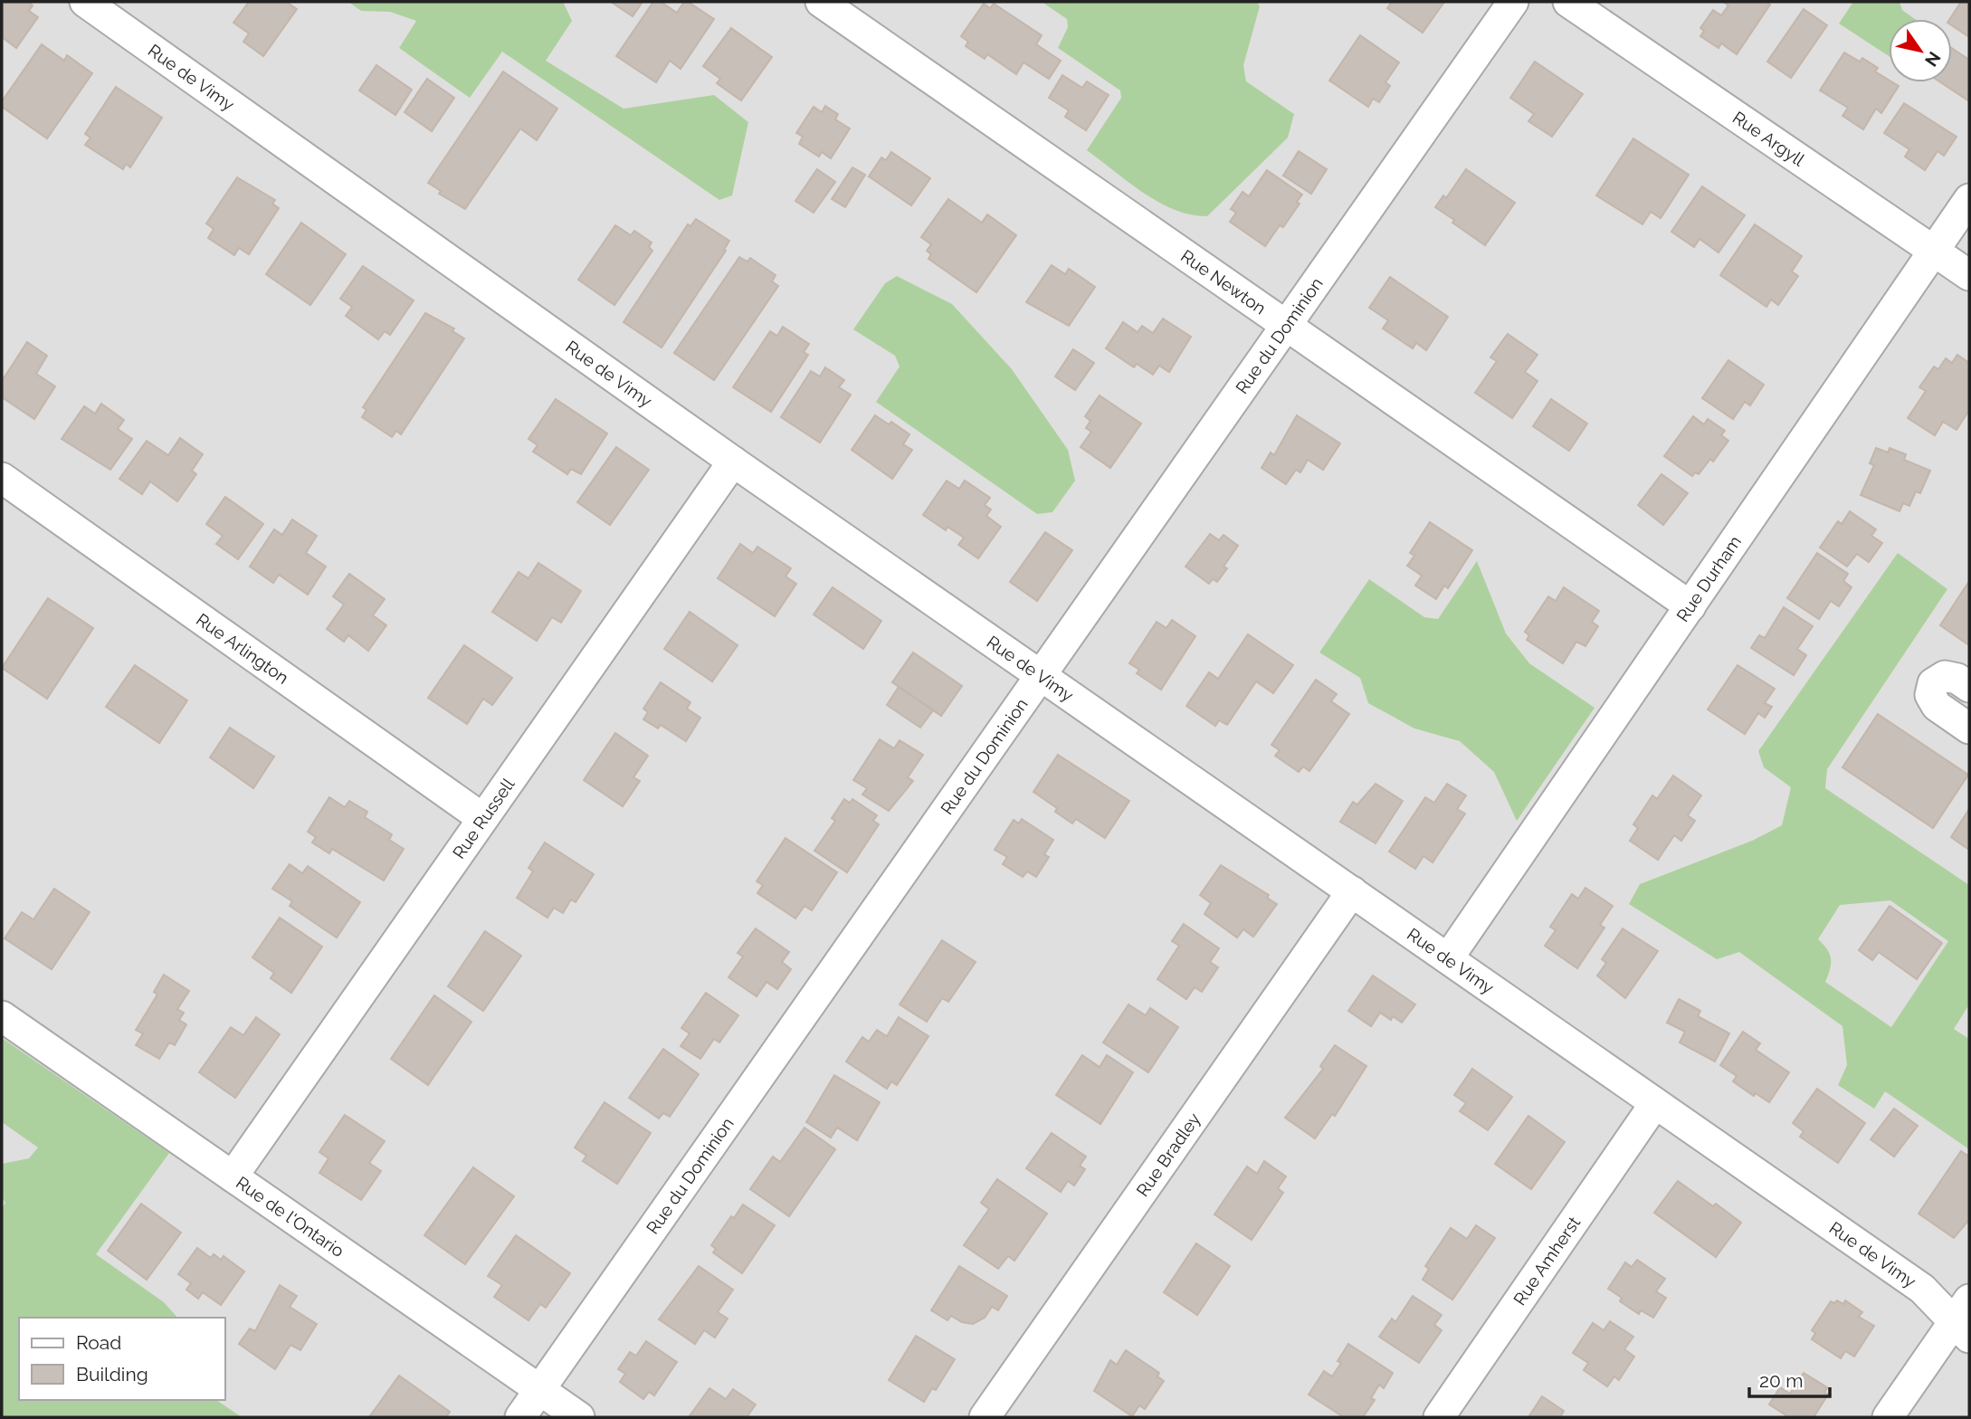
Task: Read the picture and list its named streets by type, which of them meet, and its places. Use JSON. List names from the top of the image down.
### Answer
{
  "streets": {
    "street": [
      "Rue de Vimy",
      "Rue Argyll",
      "Rue Newton",
      "Rue du Dominion",
      "Rue Durham",
      "Rue Arlington",
      "Rue Russell",
      "Rue Bradley",
      "Rue de l'Ontario",
      "Rue Amherst"
    ]
  },
  "crossings": [
    ["Rue de Vimy", "Rue du Dominion"],
    ["Rue de Vimy", "Rue Durham"],
    ["Rue de Vimy", "Rue Russell"],
    ["Rue de Vimy", "Rue Bradley"],
    ["Rue de Vimy", "Rue Amherst"],
    ["Rue Argyll", "Rue Durham"],
    ["Rue Newton", "Rue du Dominion"],
    ["Rue Newton", "Rue Durham"],
    ["Rue du Dominion", "Rue de l'Ontario"],
    ["Rue Arlington", "Rue Russell"],
    ["Rue Russell", "Rue de l'Ontario"]
  ],
  "legend": ["Road", "Building"],
  "scale_bar": "20 m",
  "north": "bottom right"
}
